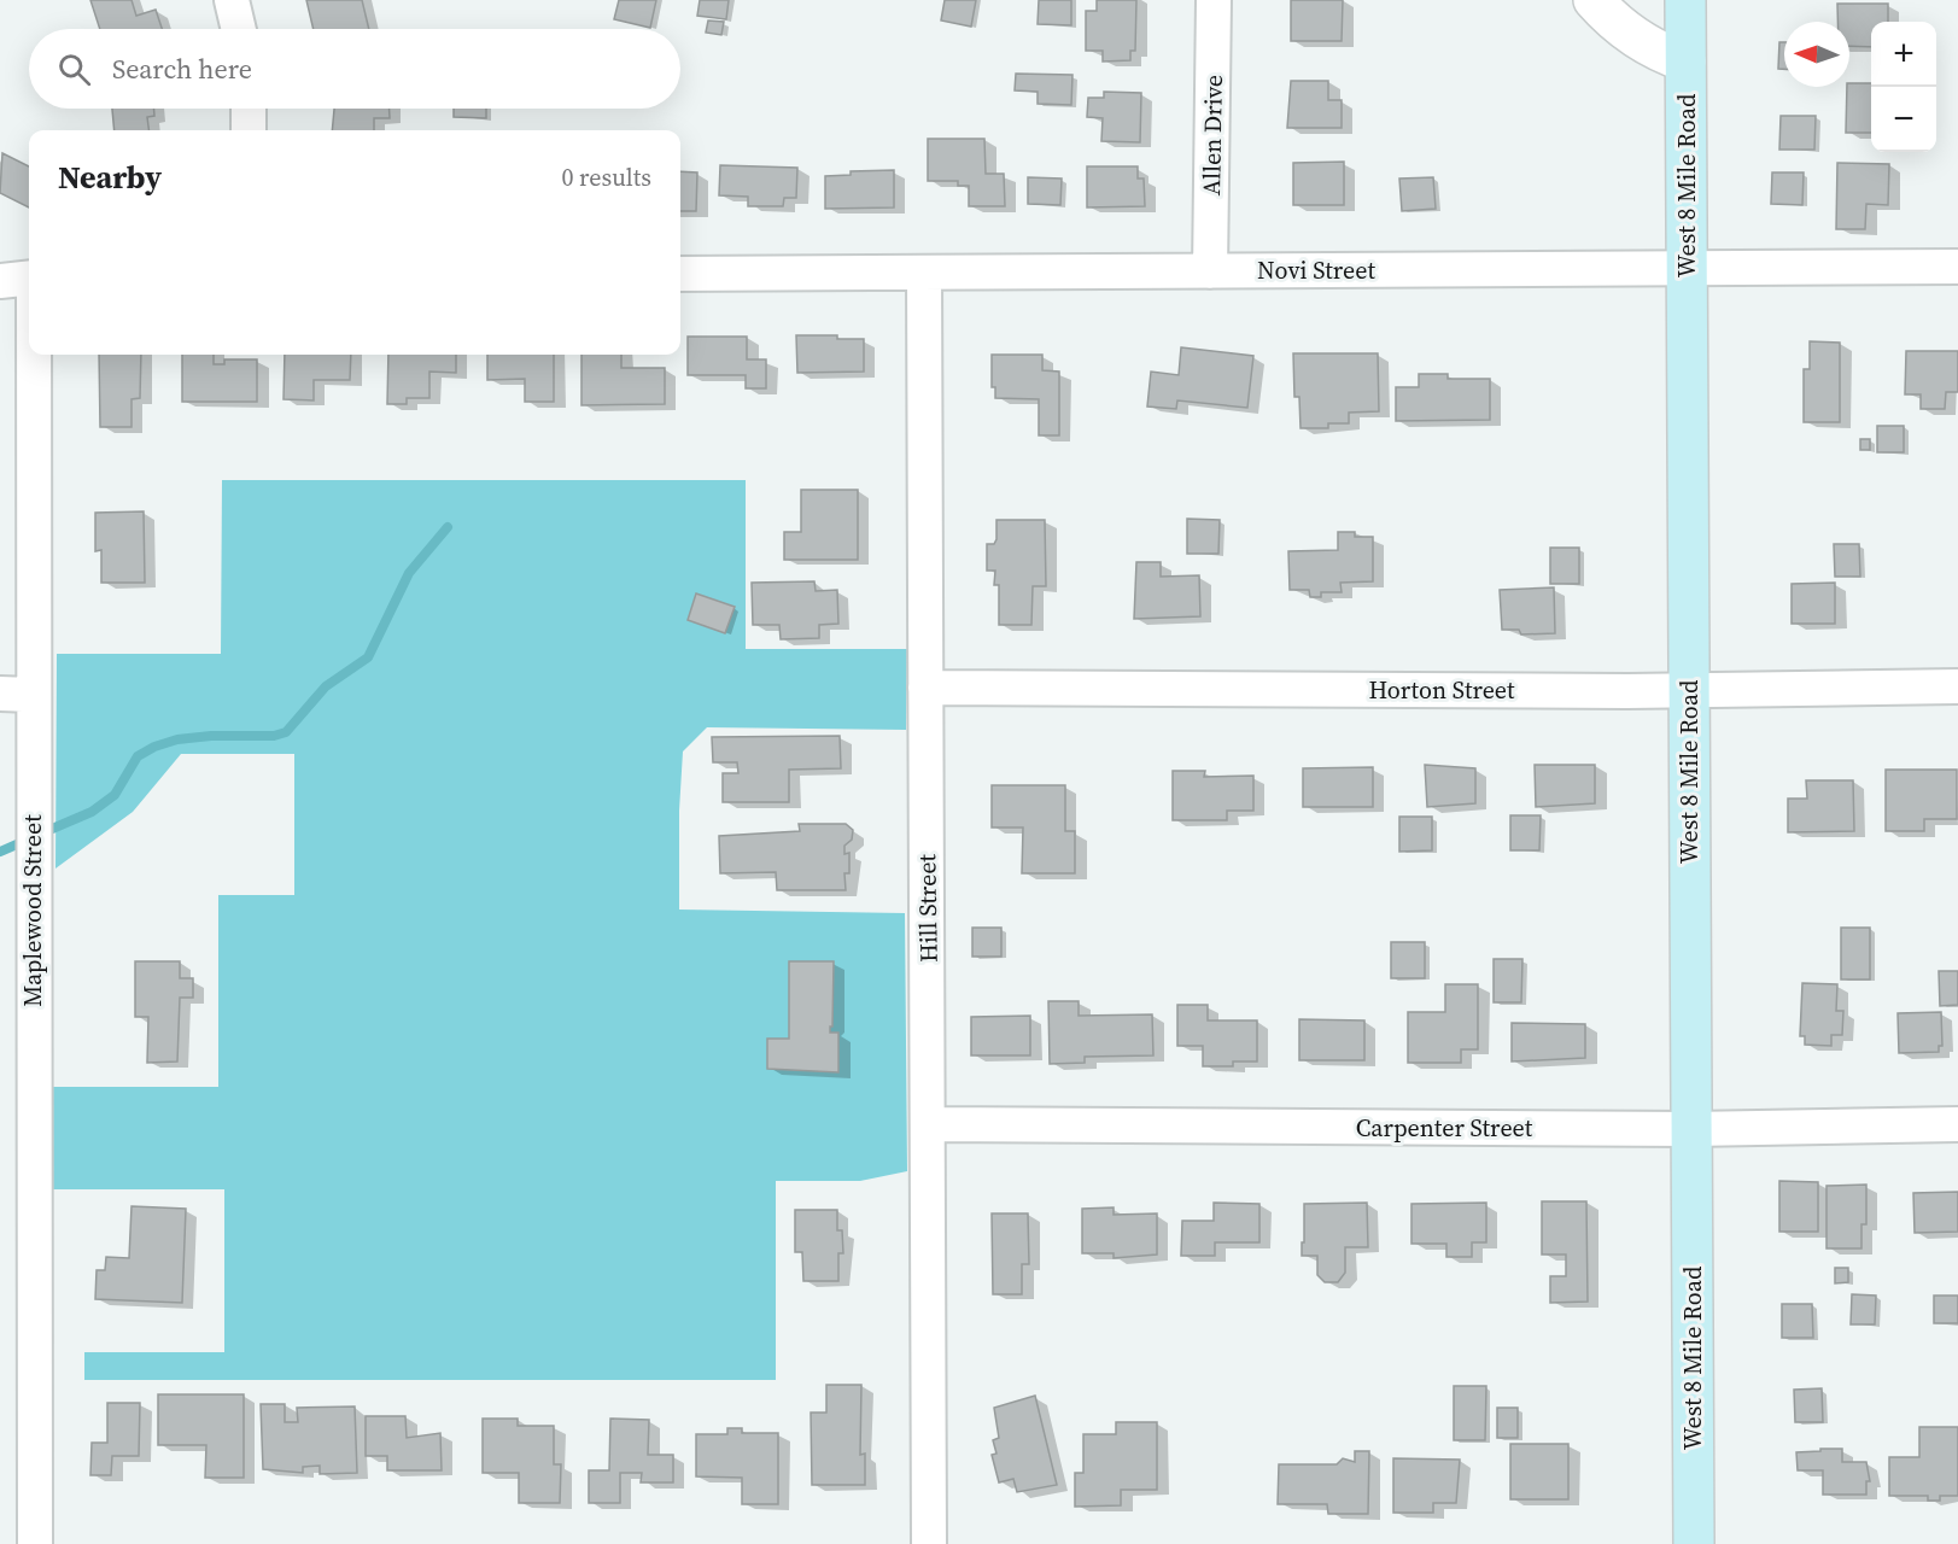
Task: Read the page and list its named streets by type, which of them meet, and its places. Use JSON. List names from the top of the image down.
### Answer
{
  "streets": {
    "main road": ["West 8 Mile Road"],
    "street": [
      "Allen Drive",
      "Novi Street",
      "Horton Street",
      "Hill Street",
      "Maplewood Street",
      "Carpenter Street"
    ]
  },
  "crossings": [
    ["Allen Drive", "Novi Street"],
    ["West 8 Mile Road", "Novi Street"],
    ["West 8 Mile Road", "Horton Street"],
    ["West 8 Mile Road", "Carpenter Street"],
    ["Novi Street", "Hill Street"],
    ["Horton Street", "Hill Street"],
    ["Hill Street", "Carpenter Street"]
  ],
  "north": "left",
  "page": {
    "map_buttons": ["+", "−"],
    "search": "Search here",
    "heading": ["Nearby", "0 results"]
  }
}
